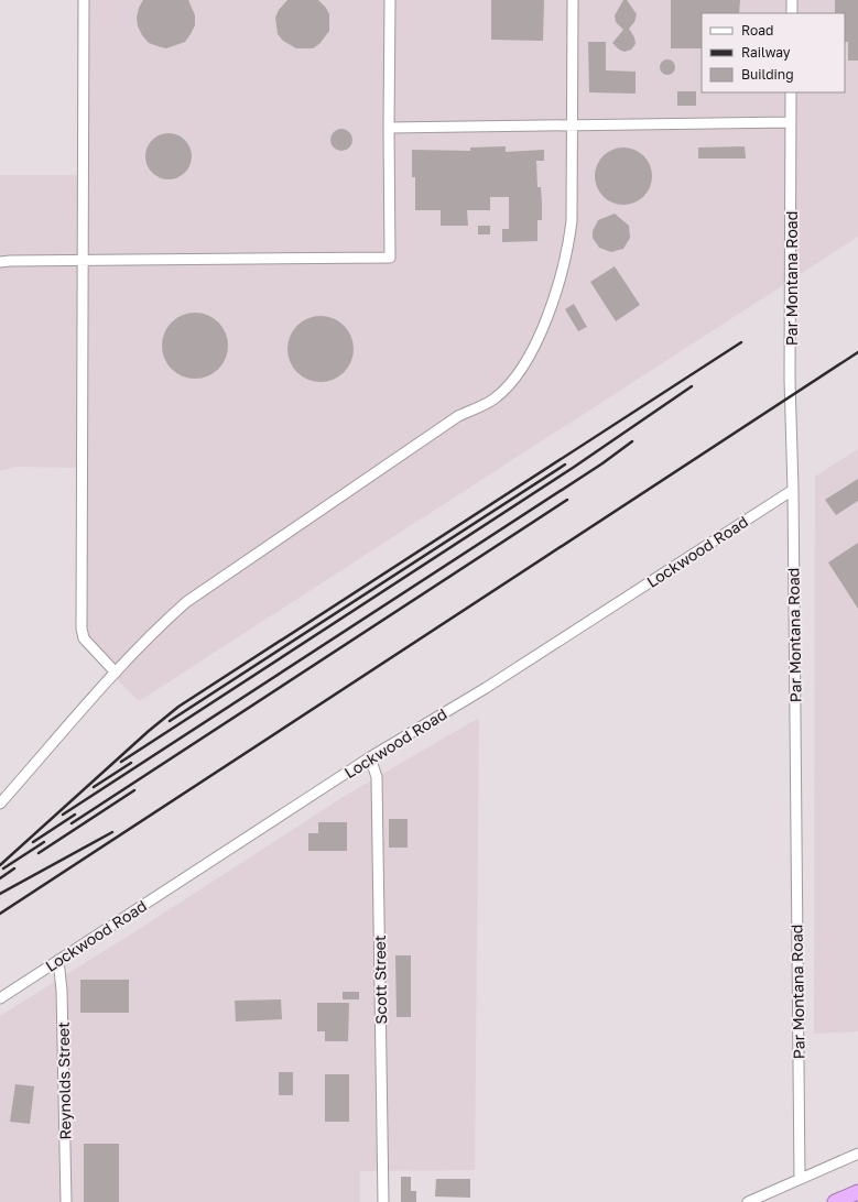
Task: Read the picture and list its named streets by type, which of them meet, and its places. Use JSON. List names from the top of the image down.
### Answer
{
  "streets": {
    "street": [
      "Par Montana Road",
      "Lockwood Road",
      "Scott Street",
      "Reynolds Street"
    ]
  },
  "crossings": [
    ["Par Montana Road", "Lockwood Road"],
    ["Lockwood Road", "Scott Street"],
    ["Lockwood Road", "Reynolds Street"]
  ],
  "legend": ["Road", "Railway", "Building"]
}
